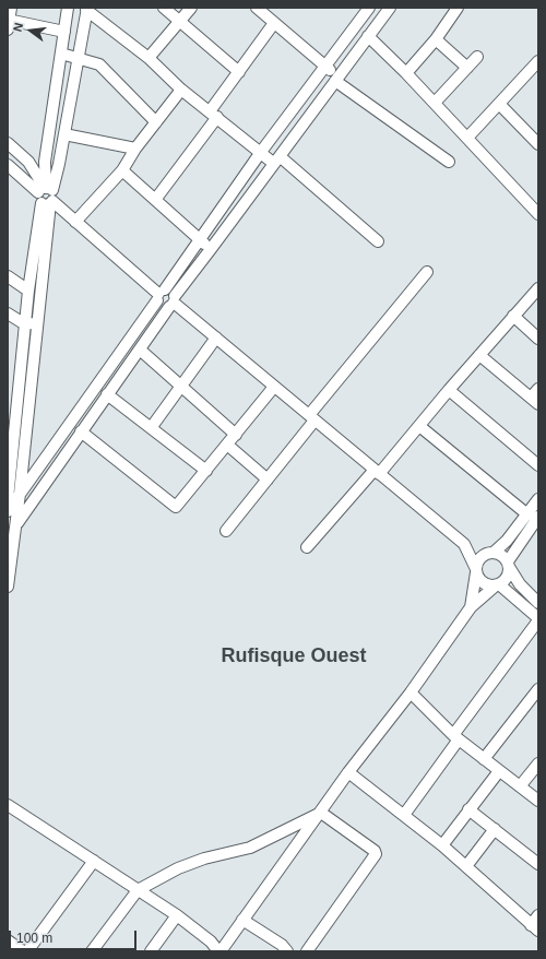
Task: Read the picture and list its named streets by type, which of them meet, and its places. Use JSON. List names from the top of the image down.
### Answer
{
  "districts": ["Rufisque Ouest"],
  "scale_bar": "100 m",
  "north": "left"
}
